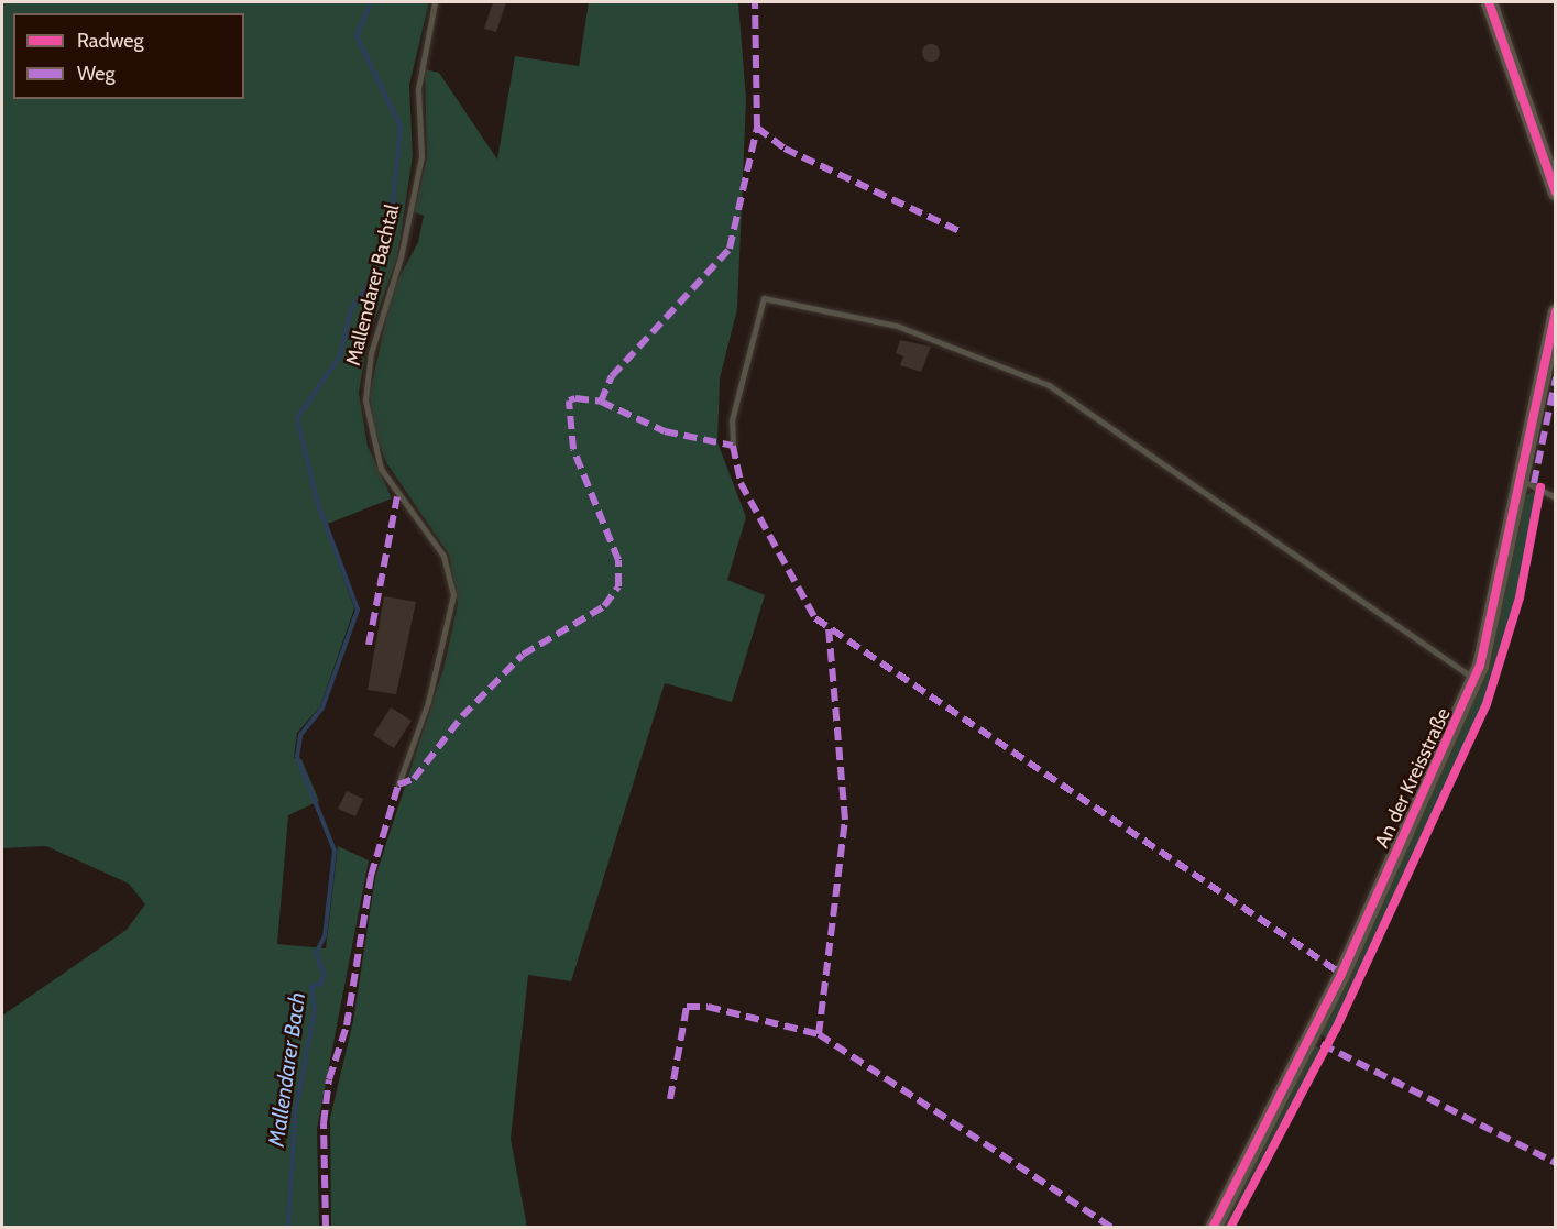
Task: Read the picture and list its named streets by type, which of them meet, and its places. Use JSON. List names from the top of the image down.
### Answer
{
  "streets": {
    "street": ["An der Kreisstraße"],
    "lane": ["Mallendarer Bachtal"]
  },
  "water": ["Mallendarer Bach"],
  "legend": ["Radweg", "Weg"]
}
